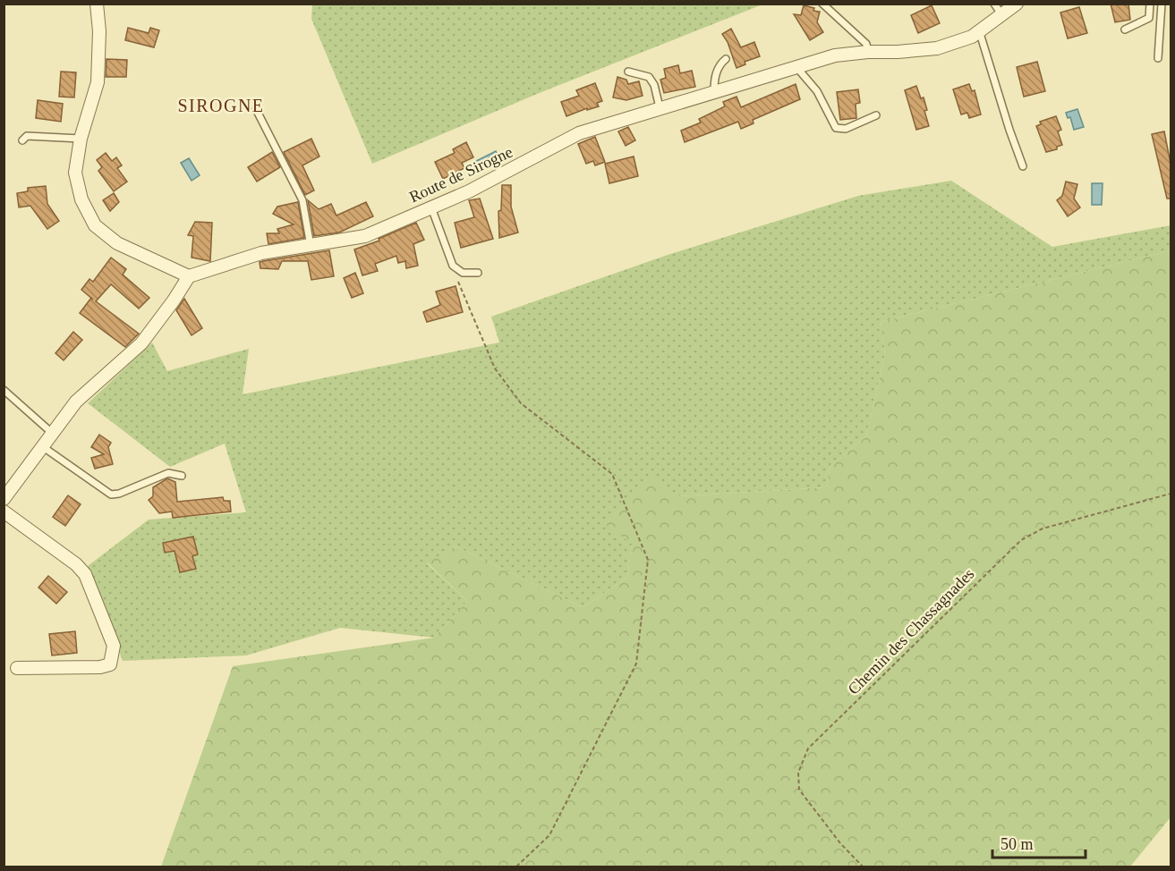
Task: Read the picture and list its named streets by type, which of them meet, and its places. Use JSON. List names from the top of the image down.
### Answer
{
  "streets": {
    "street": ["Route de Sirogne"],
    "path": ["Chemin des Chassagnades"]
  },
  "districts": ["SIROGNE"],
  "scale_bar": "50 m"
}
